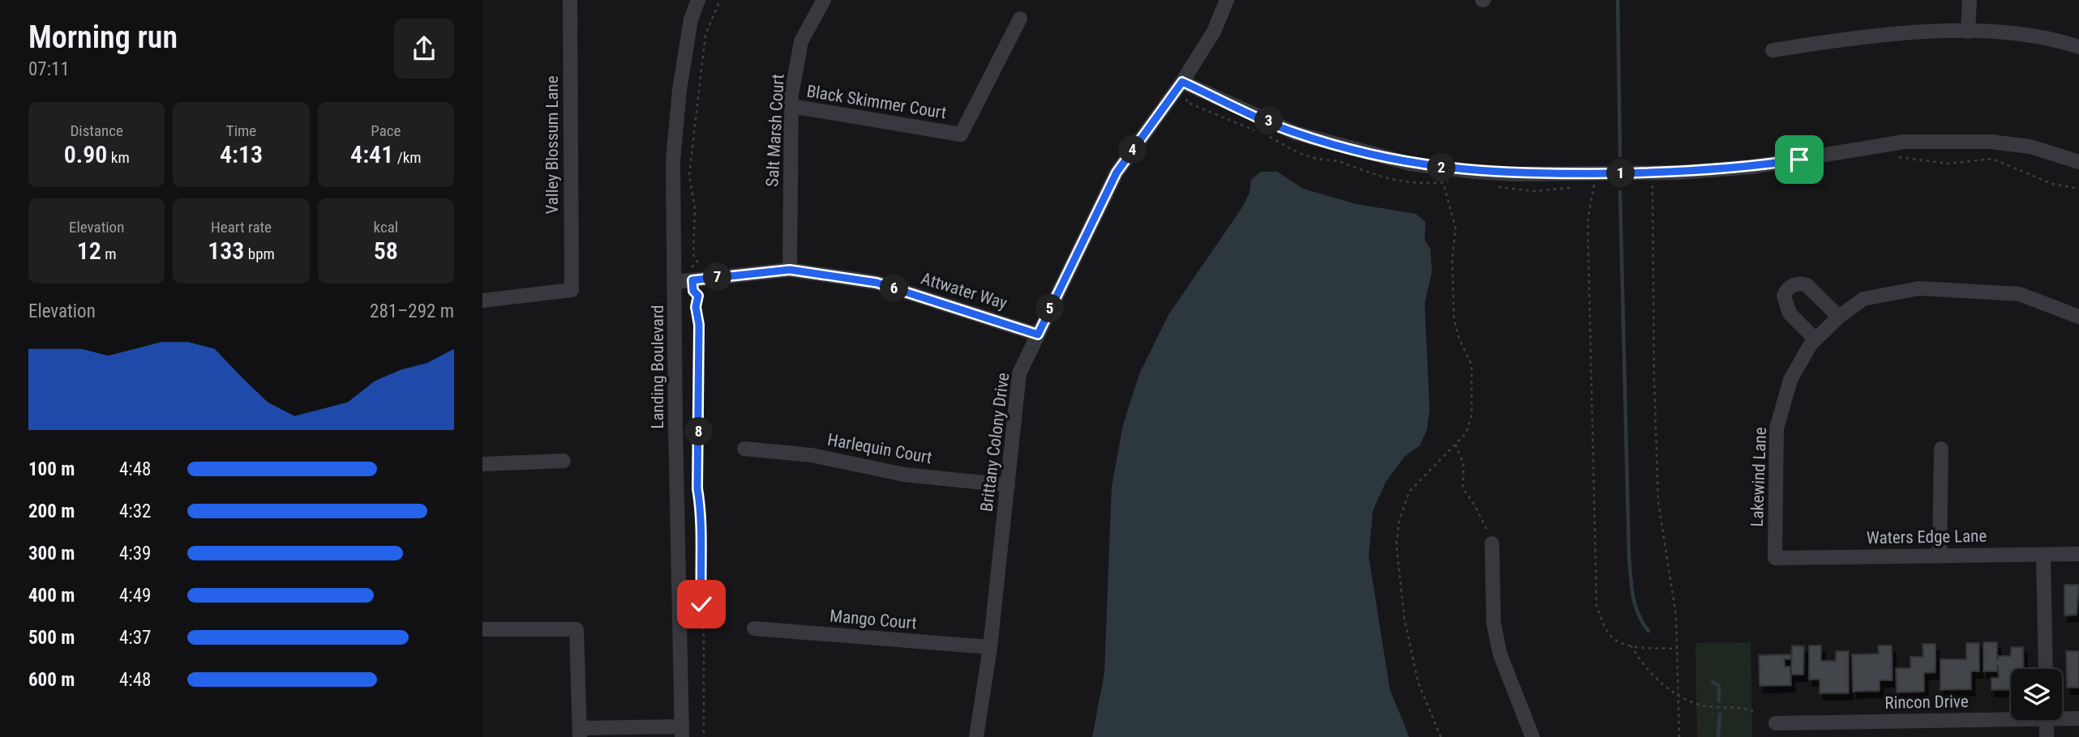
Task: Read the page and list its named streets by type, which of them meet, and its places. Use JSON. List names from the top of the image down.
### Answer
{
  "streets": {
    "street": [
      "Black Skimmer Court",
      "Salt Marsh Court",
      "Valley Blossum Lane",
      "Attwater Way",
      "Landing Boulevard",
      "Brittany Colony Drive",
      "Harlequin Court",
      "Lakewind Lane",
      "Waters Edge Lane",
      "Mango Court",
      "Rincon Drive"
    ]
  },
  "crossings": [
    ["Black Skimmer Court", "Salt Marsh Court"],
    ["Salt Marsh Court", "Attwater Way"],
    ["Attwater Way", "Landing Boulevard"],
    ["Attwater Way", "Brittany Colony Drive"],
    ["Brittany Colony Drive", "Harlequin Court"],
    ["Brittany Colony Drive", "Mango Court"],
    ["Lakewind Lane", "Waters Edge Lane"]
  ],
  "page": {
    "heading": ["Morning run", "07:11"],
    "stats": [
      ["Distance", "0.90 km"],
      ["Time", "4:13"],
      ["Pace", "4:41 /km"],
      ["Elevation", "12 m"],
      ["Heart rate", "133 bpm"],
      ["kcal", "58"]
    ],
    "pins": [
      "3",
      "4",
      "2",
      "1",
      "7",
      "6",
      "5",
      "8"
    ],
    "chart": ["Elevation", "281–292 m"],
    "list": [
      {
        "name": "100 m",
        "note": "4:48"
      },
      {
        "name": "200 m",
        "note": "4:32"
      },
      {
        "name": "300 m",
        "note": "4:39"
      },
      {
        "name": "400 m",
        "note": "4:49"
      },
      {
        "name": "500 m",
        "note": "4:37"
      },
      {
        "name": "600 m",
        "note": "4:48"
      }
    ]
  }
}
